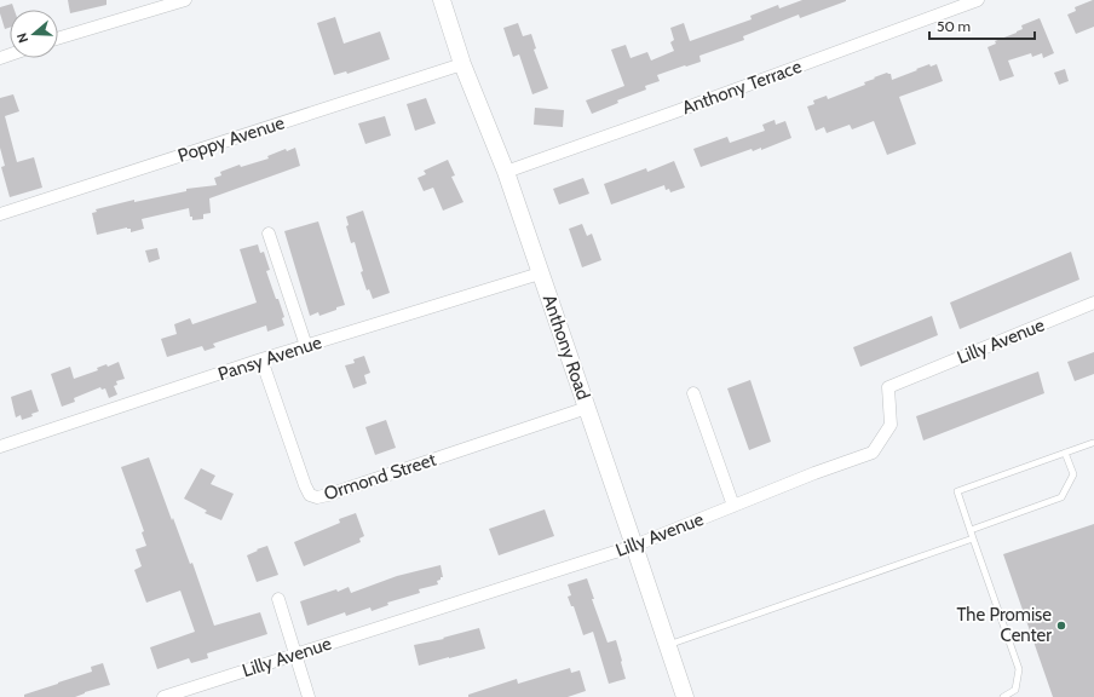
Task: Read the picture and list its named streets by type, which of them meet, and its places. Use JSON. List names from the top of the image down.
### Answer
{
  "streets": {
    "street": [
      "Anthony Terrace",
      "Poppy Avenue",
      "Lilly Avenue",
      "Anthony Road",
      "Pansy Avenue",
      "Ormond Street"
    ]
  },
  "crossings": [
    ["Anthony Terrace", "Anthony Road"],
    ["Poppy Avenue", "Anthony Road"],
    ["Lilly Avenue", "Anthony Road"],
    ["Anthony Road", "Pansy Avenue"],
    ["Anthony Road", "Ormond Street"],
    ["Pansy Avenue", "Ormond Street"]
  ],
  "places": ["The Promise Center"],
  "scale_bar": "50 m",
  "north": "left"
}
